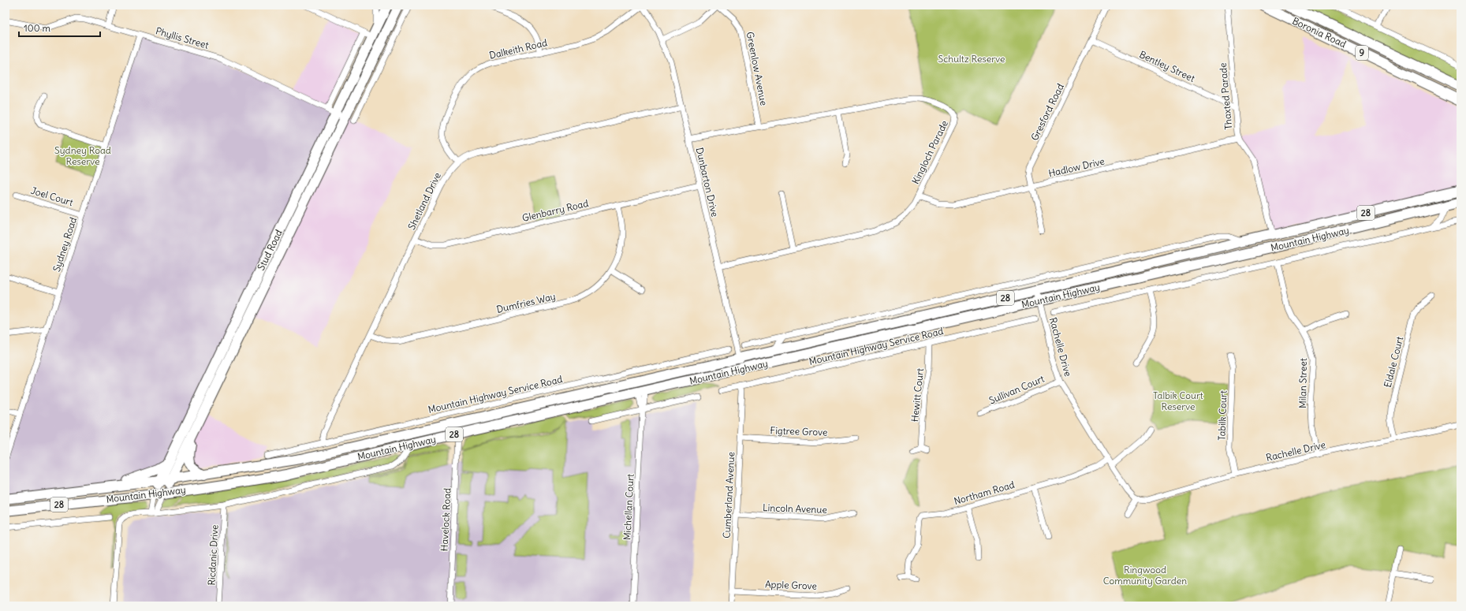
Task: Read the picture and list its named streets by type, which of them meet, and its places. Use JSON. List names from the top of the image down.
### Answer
{
  "streets": {
    "main road": [
      "Boronia Road",
      "9",
      "28",
      "Mountain Highway",
      "Stud Road"
    ],
    "street": [
      "Phyllis Street",
      "Dalkeith Road",
      "Bentley Street",
      "Greenlow Avenue",
      "Thaxted Parade",
      "Gresford Road",
      "Kingloch Parade",
      "Hadlow Drive",
      "Dunbarton Drive",
      "Joel Court",
      "Shetland Drive",
      "Glenbarry Road",
      "Sydney Road",
      "Dumfries Way",
      "Mountain Highway Service Road",
      "Rachelle Drive",
      "Eldale Court",
      "Milan Street",
      "Sullivan Court",
      "Hewitt Court",
      "Tabilk Court",
      "Figtree Grove",
      "Northam Road",
      "Cumberland Avenue",
      "Michellan Court",
      "Lincoln Avenue",
      "Havelock Road",
      "Ricdanic Drive",
      "Apple Grove"
    ]
  },
  "crossings": [
    ["Phyllis Street", "Sydney Road"],
    ["Phyllis Street", "Stud Road"],
    ["Dalkeith Road", "Dunbarton Drive"],
    ["Dalkeith Road", "Shetland Drive"],
    ["Bentley Street", "Thaxted Parade"],
    ["Bentley Street", "Gresford Road"],
    ["Greenlow Avenue", "Kingloch Parade"],
    ["Thaxted Parade", "Hadlow Drive"],
    ["Thaxted Parade", "Mountain Highway"],
    ["Gresford Road", "Hadlow Drive"],
    ["Kingloch Parade", "Hadlow Drive"],
    ["Kingloch Parade", "Dunbarton Drive"],
    ["Dunbarton Drive", "Shetland Drive"],
    ["Dunbarton Drive", "Glenbarry Road"],
    ["Dunbarton Drive", "Mountain Highway"],
    ["Joel Court", "Sydney Road"],
    ["Shetland Drive", "Glenbarry Road"],
    ["Shetland Drive", "Dumfries Way"],
    ["Shetland Drive", "Mountain Highway Service Road"],
    ["Glenbarry Road", "Dumfries Way"],
    ["Mountain Highway", "Stud Road"],
    ["Mountain Highway", "Rachelle Drive"],
    ["Mountain Highway", "Milan Street"],
    ["Mountain Highway", "Michellan Court"],
    ["Mountain Highway", "Havelock Road"],
    ["Mountain Highway Service Road", "Hewitt Court"],
    ["Mountain Highway Service Road", "Cumberland Avenue"],
    ["Rachelle Drive", "Eldale Court"],
    ["Rachelle Drive", "Milan Street"],
    ["Rachelle Drive", "Sullivan Court"],
    ["Rachelle Drive", "Tabilk Court"],
    ["Rachelle Drive", "Northam Road"],
    ["Figtree Grove", "Cumberland Avenue"],
    ["Cumberland Avenue", "Lincoln Avenue"],
    ["Cumberland Avenue", "Apple Grove"]
  ],
  "parks": [
    "Schultz Reserve",
    "Sydney Road Reserve",
    "Talbik Court Reserve",
    "Ringwood Community Garden"
  ],
  "scale_bar": "100 m"
}
